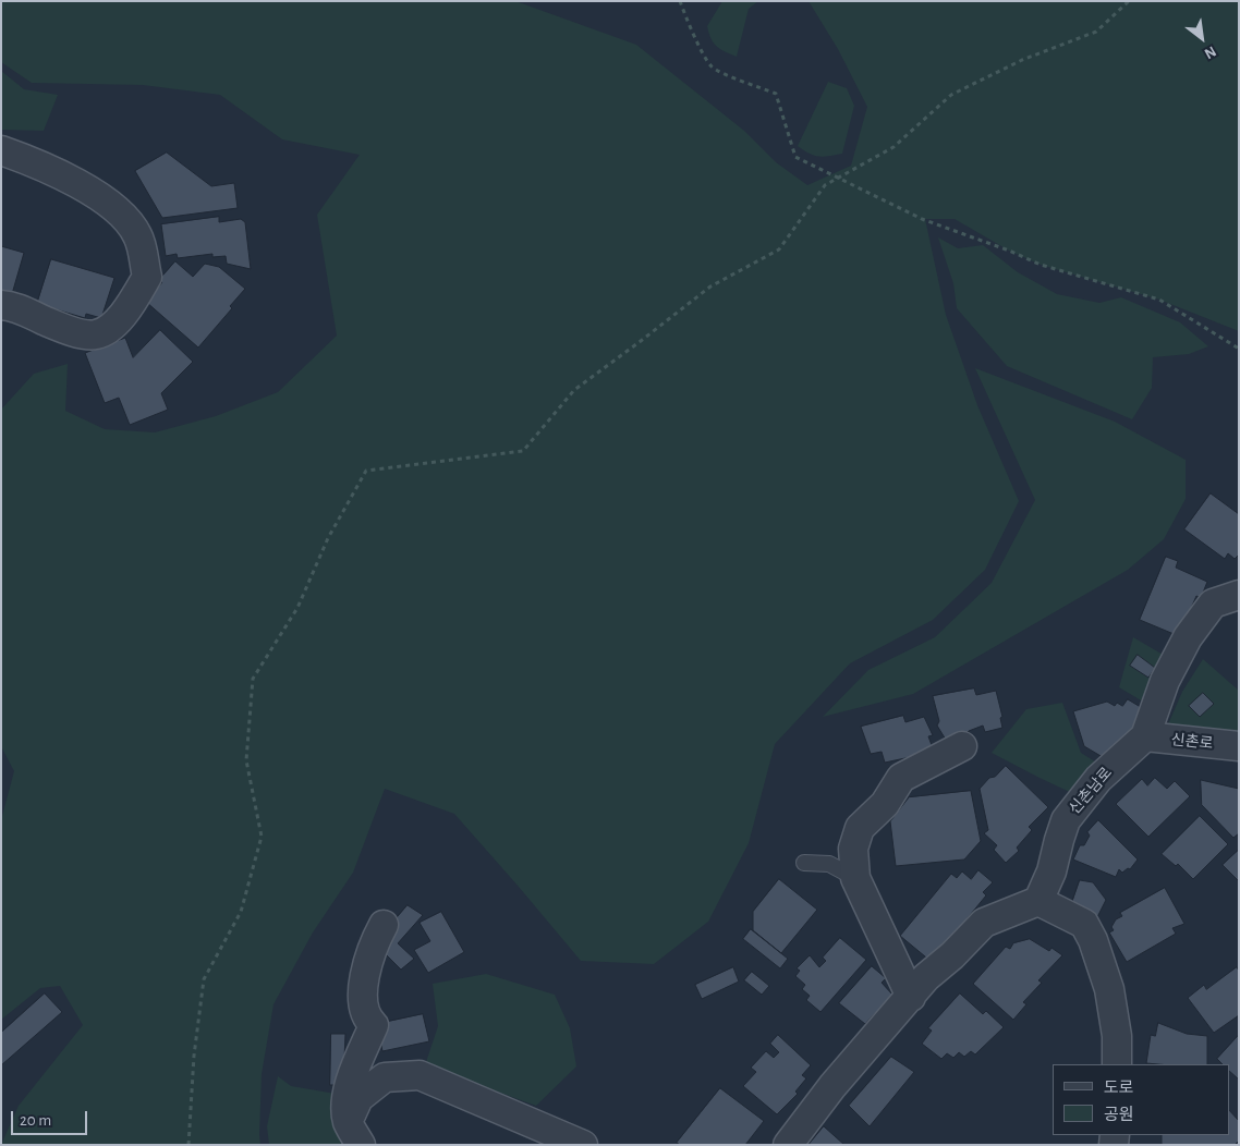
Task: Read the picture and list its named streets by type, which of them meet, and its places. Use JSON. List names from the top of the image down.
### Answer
{
  "streets": {
    "street": ["신촌로", "신촌남로"]
  },
  "crossings": [
    ["신촌로", "신촌남로"]
  ],
  "legend": ["도로", "공원"],
  "scale_bar": "20 m",
  "north": "bottom right"
}
